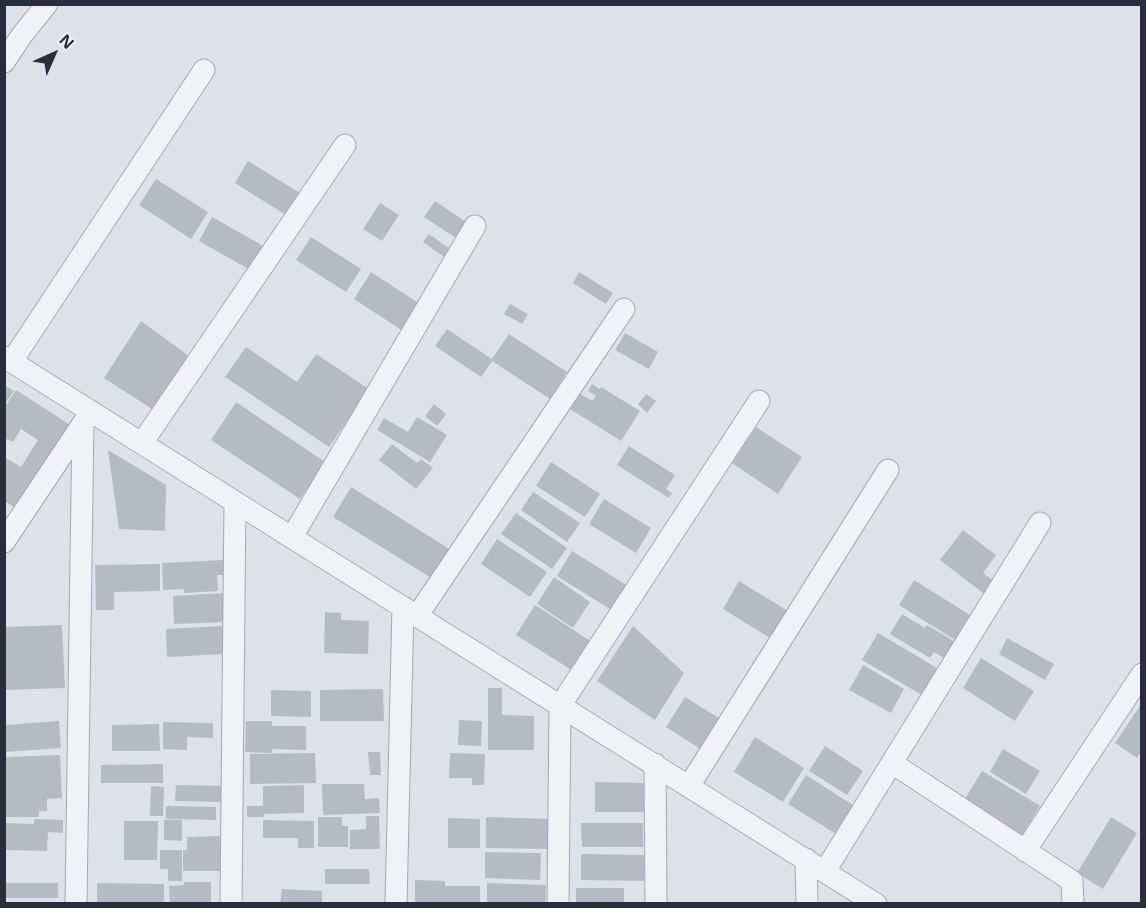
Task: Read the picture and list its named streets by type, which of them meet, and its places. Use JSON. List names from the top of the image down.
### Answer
{
  "north": "top right"
}
